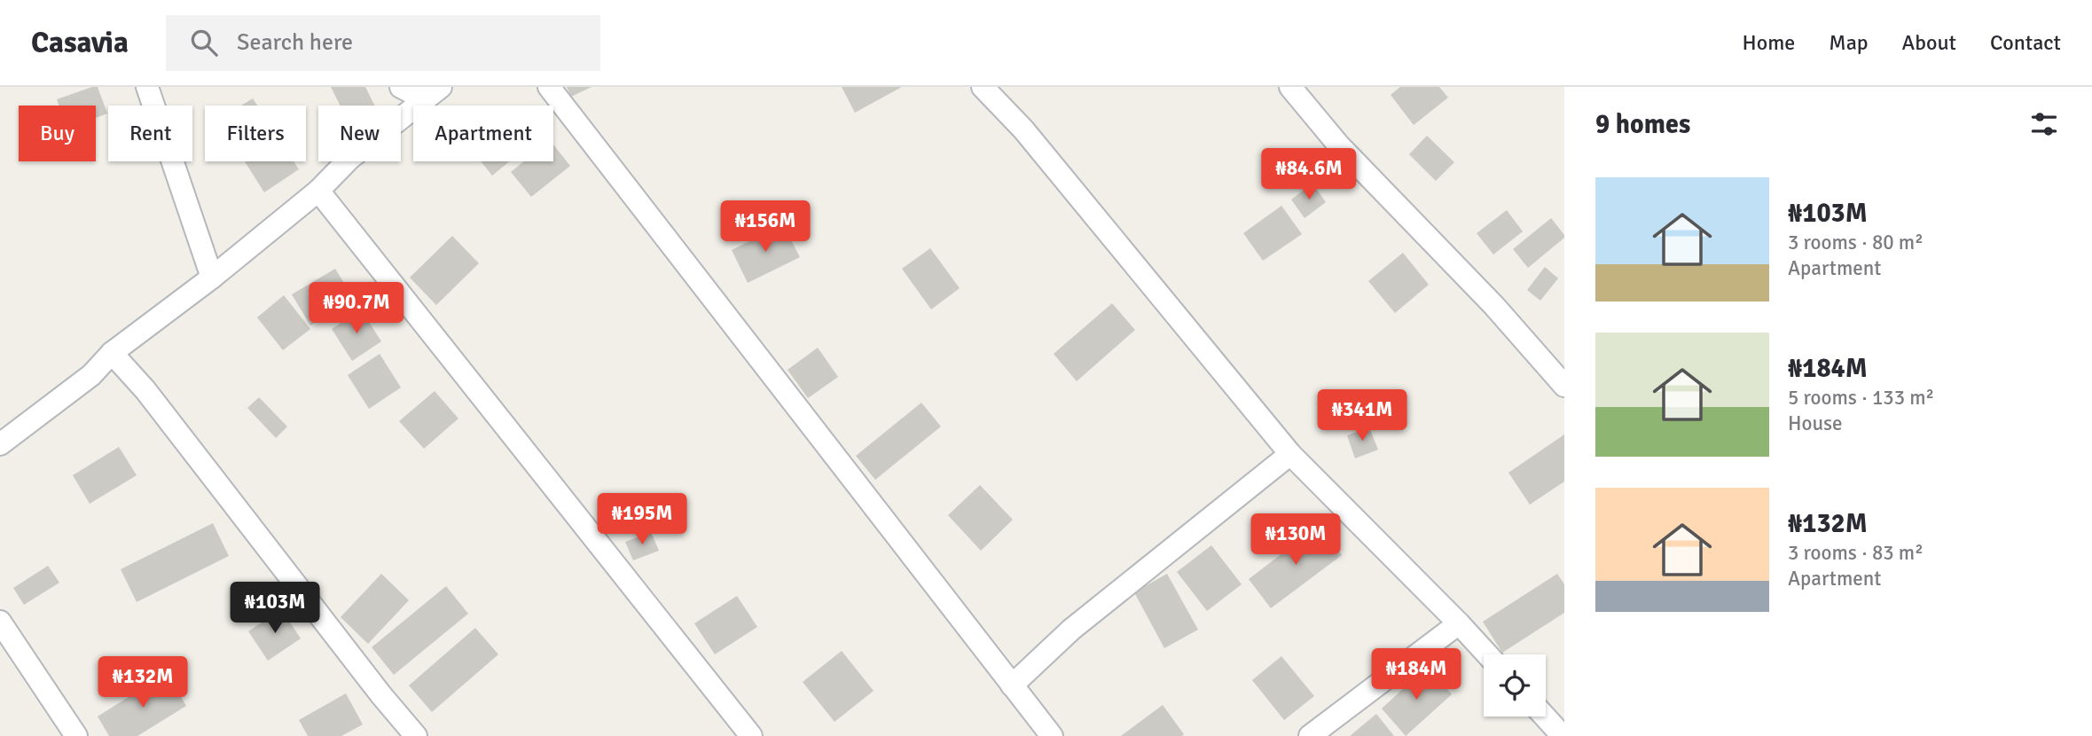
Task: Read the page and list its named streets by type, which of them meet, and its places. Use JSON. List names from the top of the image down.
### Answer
{
  "page": {
    "header": "Casavia",
    "search": "Search here",
    "nav": [
      "Home",
      "Map",
      "About",
      "Contact"
    ],
    "heading": "9 homes",
    "chip": [
      "Buy",
      "Rent",
      "Filters",
      "New",
      "Apartment"
    ],
    "price": [
      "₦84.6M",
      "₦156M",
      "₦90.7M",
      "₦341M",
      "₦195M",
      "₦130M",
      "₦103M",
      "₦184M",
      "₦132M"
    ],
    "list": [
      {
        "name": "₦103M",
        "note": "3 rooms · 80 m² · Apartment"
      },
      {
        "name": "₦184M",
        "note": "5 rooms · 133 m² · House"
      },
      {
        "name": "₦132M",
        "note": "3 rooms · 83 m² · Apartment"
      }
    ]
  }
}
